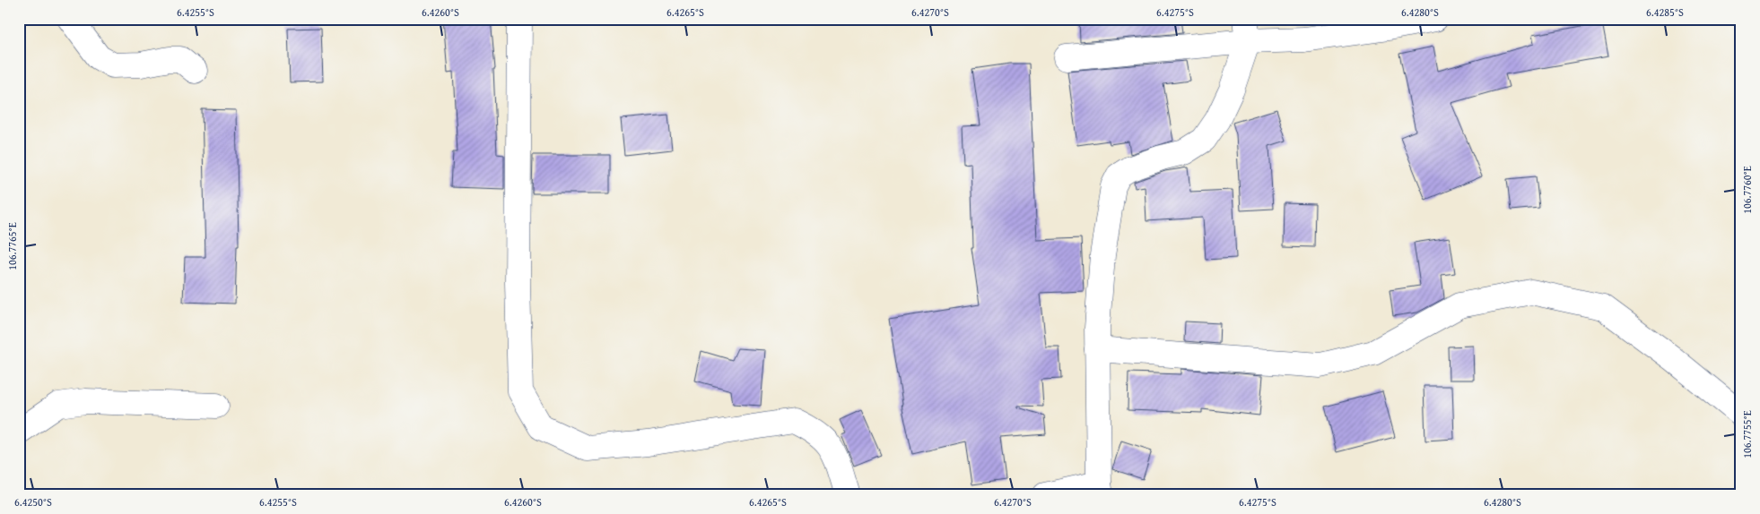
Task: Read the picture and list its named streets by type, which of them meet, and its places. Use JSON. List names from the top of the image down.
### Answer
{
  "coordinates": [
    "6.4255°S",
    "6.4260°S",
    "6.4265°S",
    "6.4270°S",
    "6.4275°S",
    "6.4280°S",
    "6.4285°S",
    "106.7760°E",
    "106.7765°E",
    "106.7755°E",
    "6.4250°S"
  ]
}
